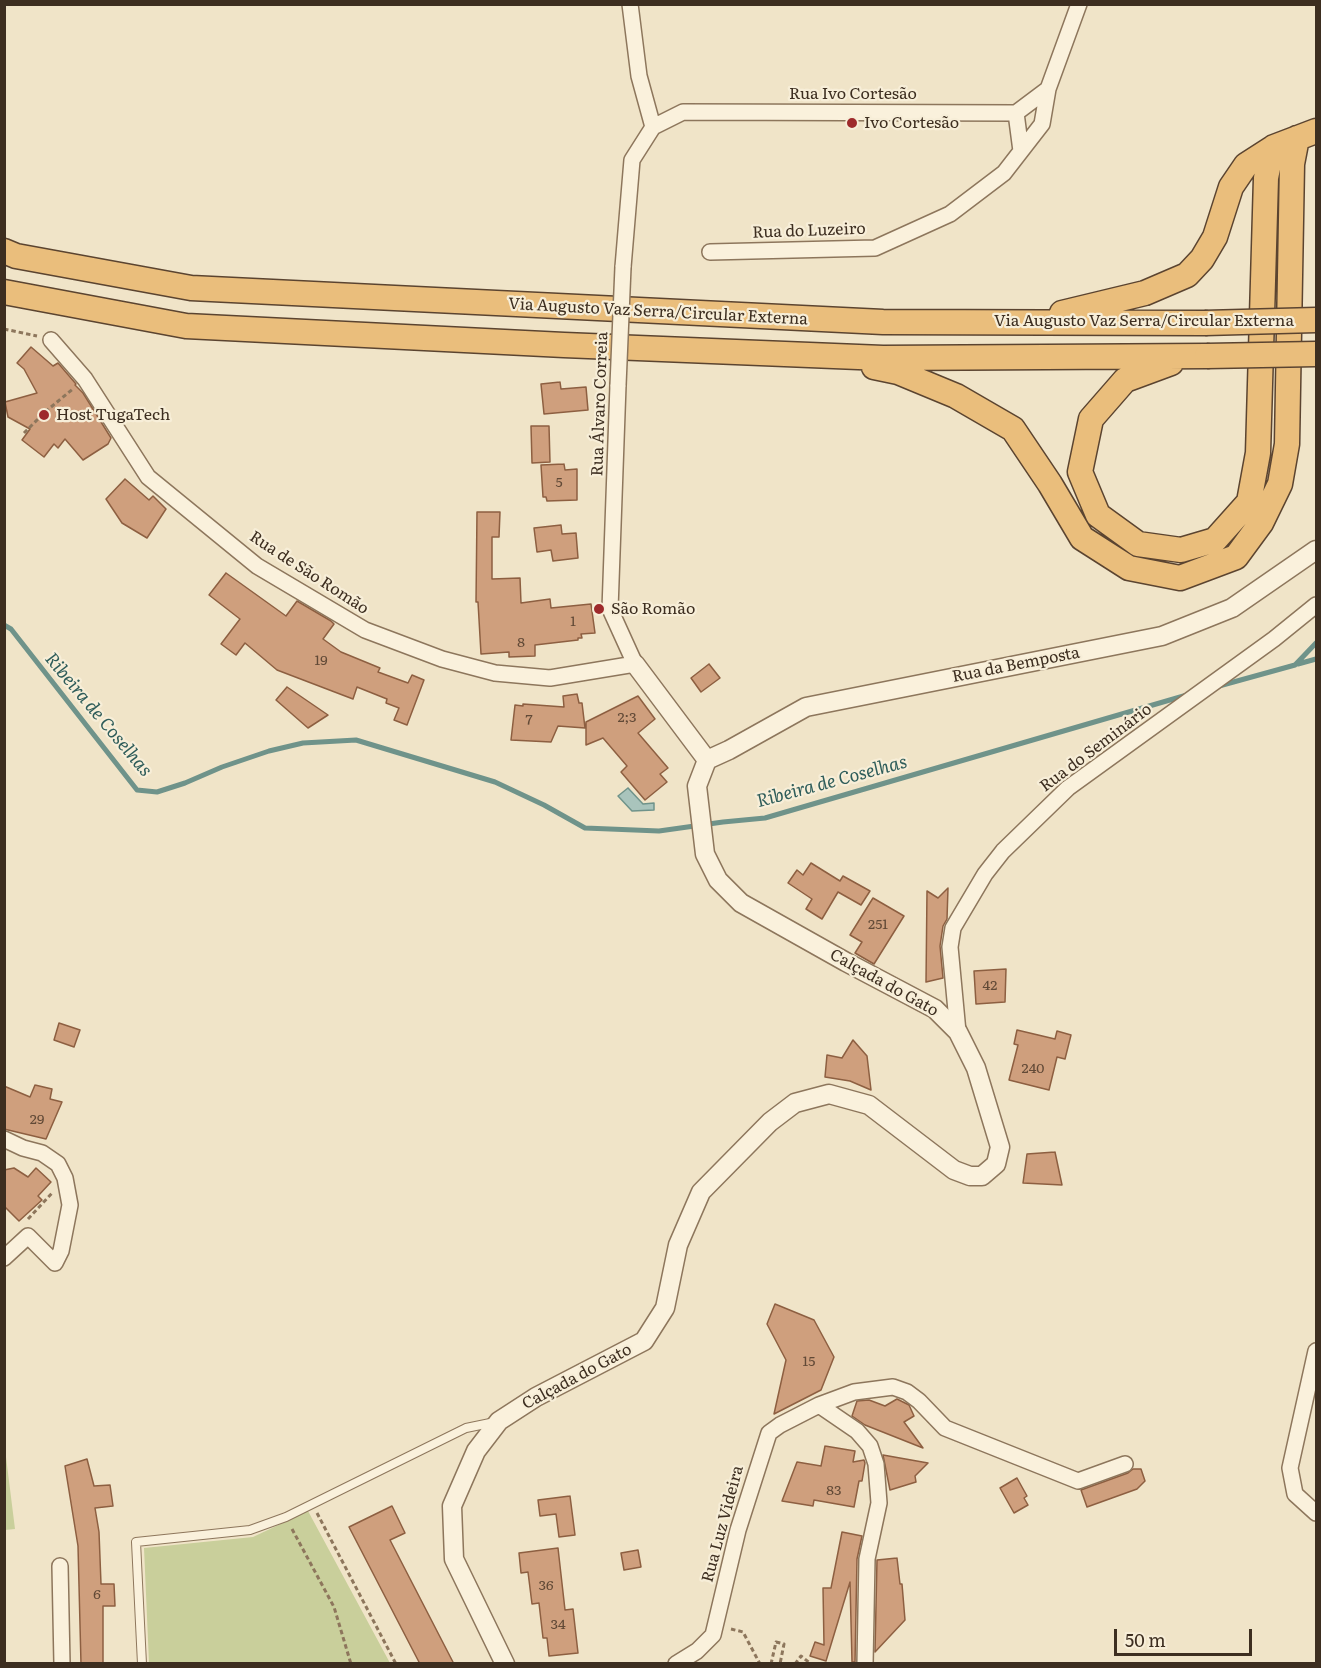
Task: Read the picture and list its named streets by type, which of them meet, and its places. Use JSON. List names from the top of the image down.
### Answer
{
  "streets": {
    "highway": ["Via Augusto Vaz Serra/Circular Externa"],
    "street": [
      "Rua Ivo Cortesão",
      "Rua do Luzeiro",
      "Rua Álvaro Correia",
      "Rua de São Romão",
      "Rua da Bemposta",
      "Rua do Seminário",
      "Calçada do Gato",
      "Rua Luz Videira"
    ]
  },
  "crossings": [
    ["Rua Ivo Cortesão", "Rua Álvaro Correia"],
    ["Rua Álvaro Correia", "Rua de São Romão"],
    ["Rua da Bemposta", "Calçada do Gato"],
    ["Rua do Seminário", "Calçada do Gato"]
  ],
  "water": ["Ribeira de Coselhas"],
  "places": ["Ivo Cortesão", "Host TugaTech", "São Romão"],
  "house_numbers": [
    "5",
    "1",
    "8",
    "19",
    "2;3",
    "7",
    "251",
    "42",
    "240",
    "29",
    "15",
    "83",
    "36",
    "6",
    "34"
  ],
  "scale_bar": "50 m"
}
